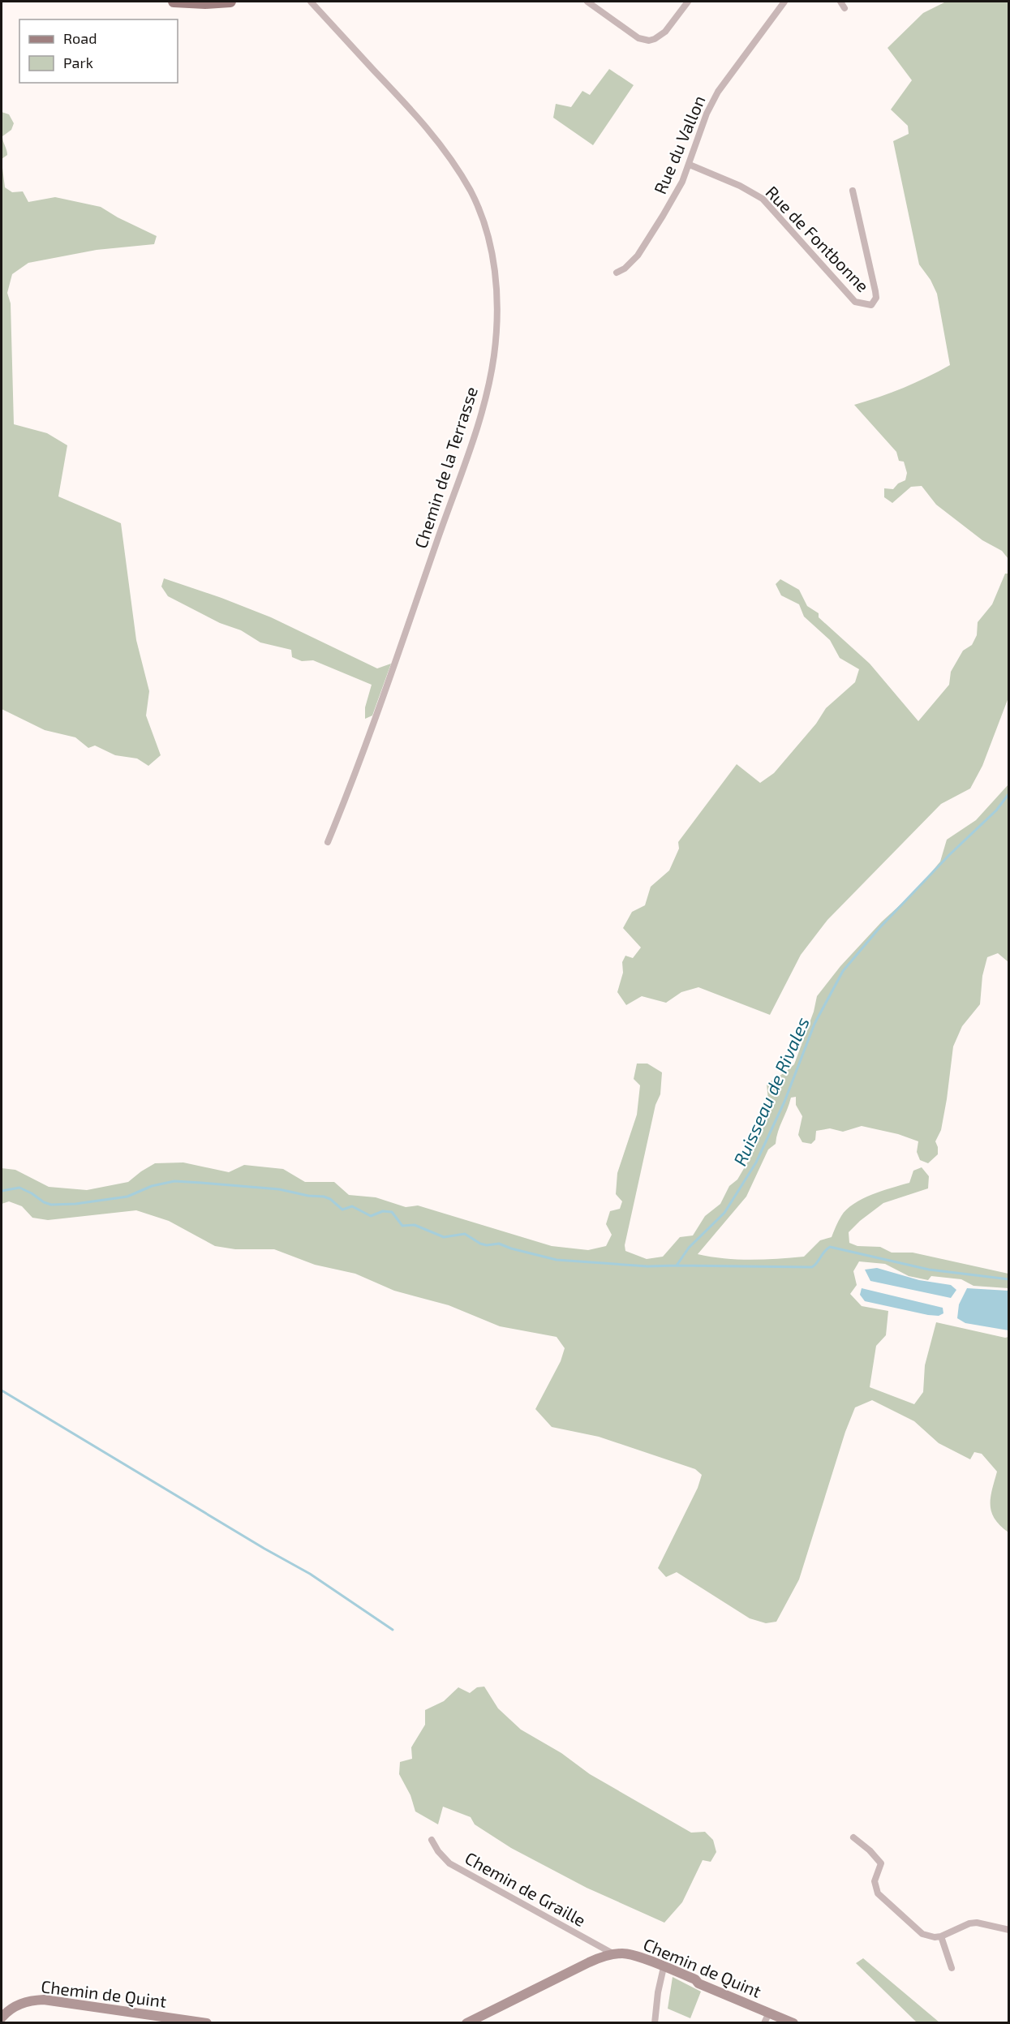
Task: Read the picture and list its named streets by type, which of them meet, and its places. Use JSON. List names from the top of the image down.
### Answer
{
  "streets": {
    "street": [
      "Rue du Vallon",
      "Rue de Fontbonne",
      "Chemin de la Terrasse",
      "Chemin de Graille",
      "Chemin de Quint"
    ]
  },
  "crossings": [
    ["Rue du Vallon", "Rue de Fontbonne"],
    ["Chemin de Graille", "Chemin de Quint"]
  ],
  "water": ["Ruisseau de Rivales"],
  "legend": ["Road", "Park"]
}
